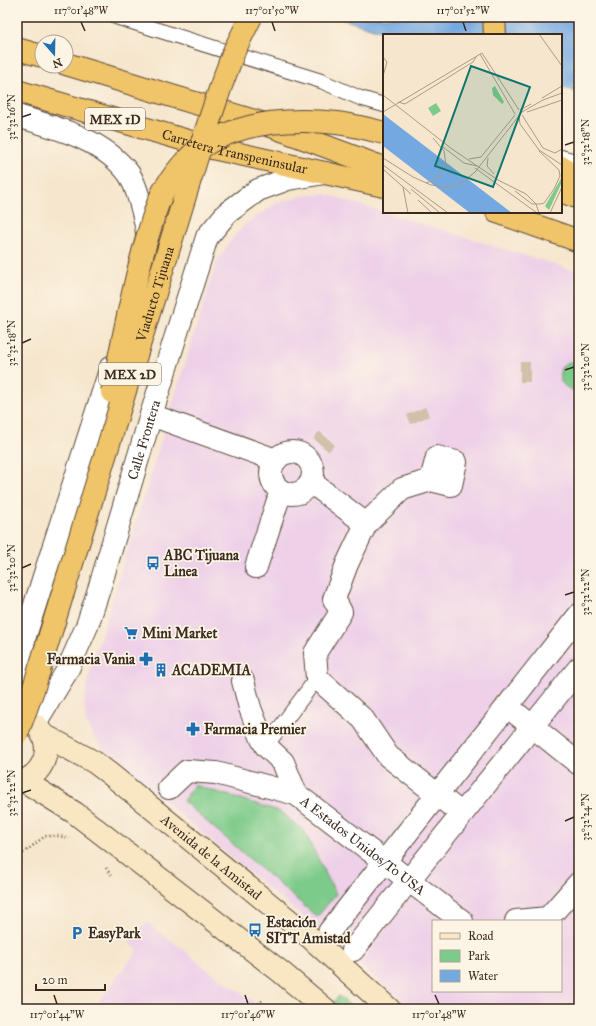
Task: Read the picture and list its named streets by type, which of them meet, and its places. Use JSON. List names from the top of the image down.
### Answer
{
  "streets": {
    "highway": [
      "MEX 1D",
      "Carretera Transpeninsular",
      "Viaducto Tijuana",
      "MEX 2D"
    ],
    "main road": ["Avenida de la Amistad"],
    "street": ["Calle Frontera", "A Estados Unidos/To USA"]
  },
  "crossings": [
    ["Carretera Transpeninsular", "Calle Frontera"],
    ["Viaducto Tijuana", "Calle Frontera"],
    ["Viaducto Tijuana", "Avenida de la Amistad"],
    ["Calle Frontera", "Avenida de la Amistad"]
  ],
  "places": {
    "bus stop": ["ABC Tijuana Linea", "Estación SITT Amistad"],
    "supermarket": ["Mini Market"],
    "pharmacy": ["Farmacia Vania", "Farmacia Premier"],
    "building": ["ACADEMIA"],
    "parking": ["EasyPark"]
  },
  "legend": ["Road", "Park", "Water"],
  "scale_bar": "20 m",
  "north": "bottom",
  "coordinates": [
    "117°01'48\"W",
    "117°01'50\"W",
    "117°01'52\"W",
    "32°32'16\"N",
    "32°32'18\"N",
    "32°32'20\"N",
    "32°32'22\"N",
    "32°32'24\"N",
    "117°01'44\"W",
    "117°01'46\"W"
  ]
}
